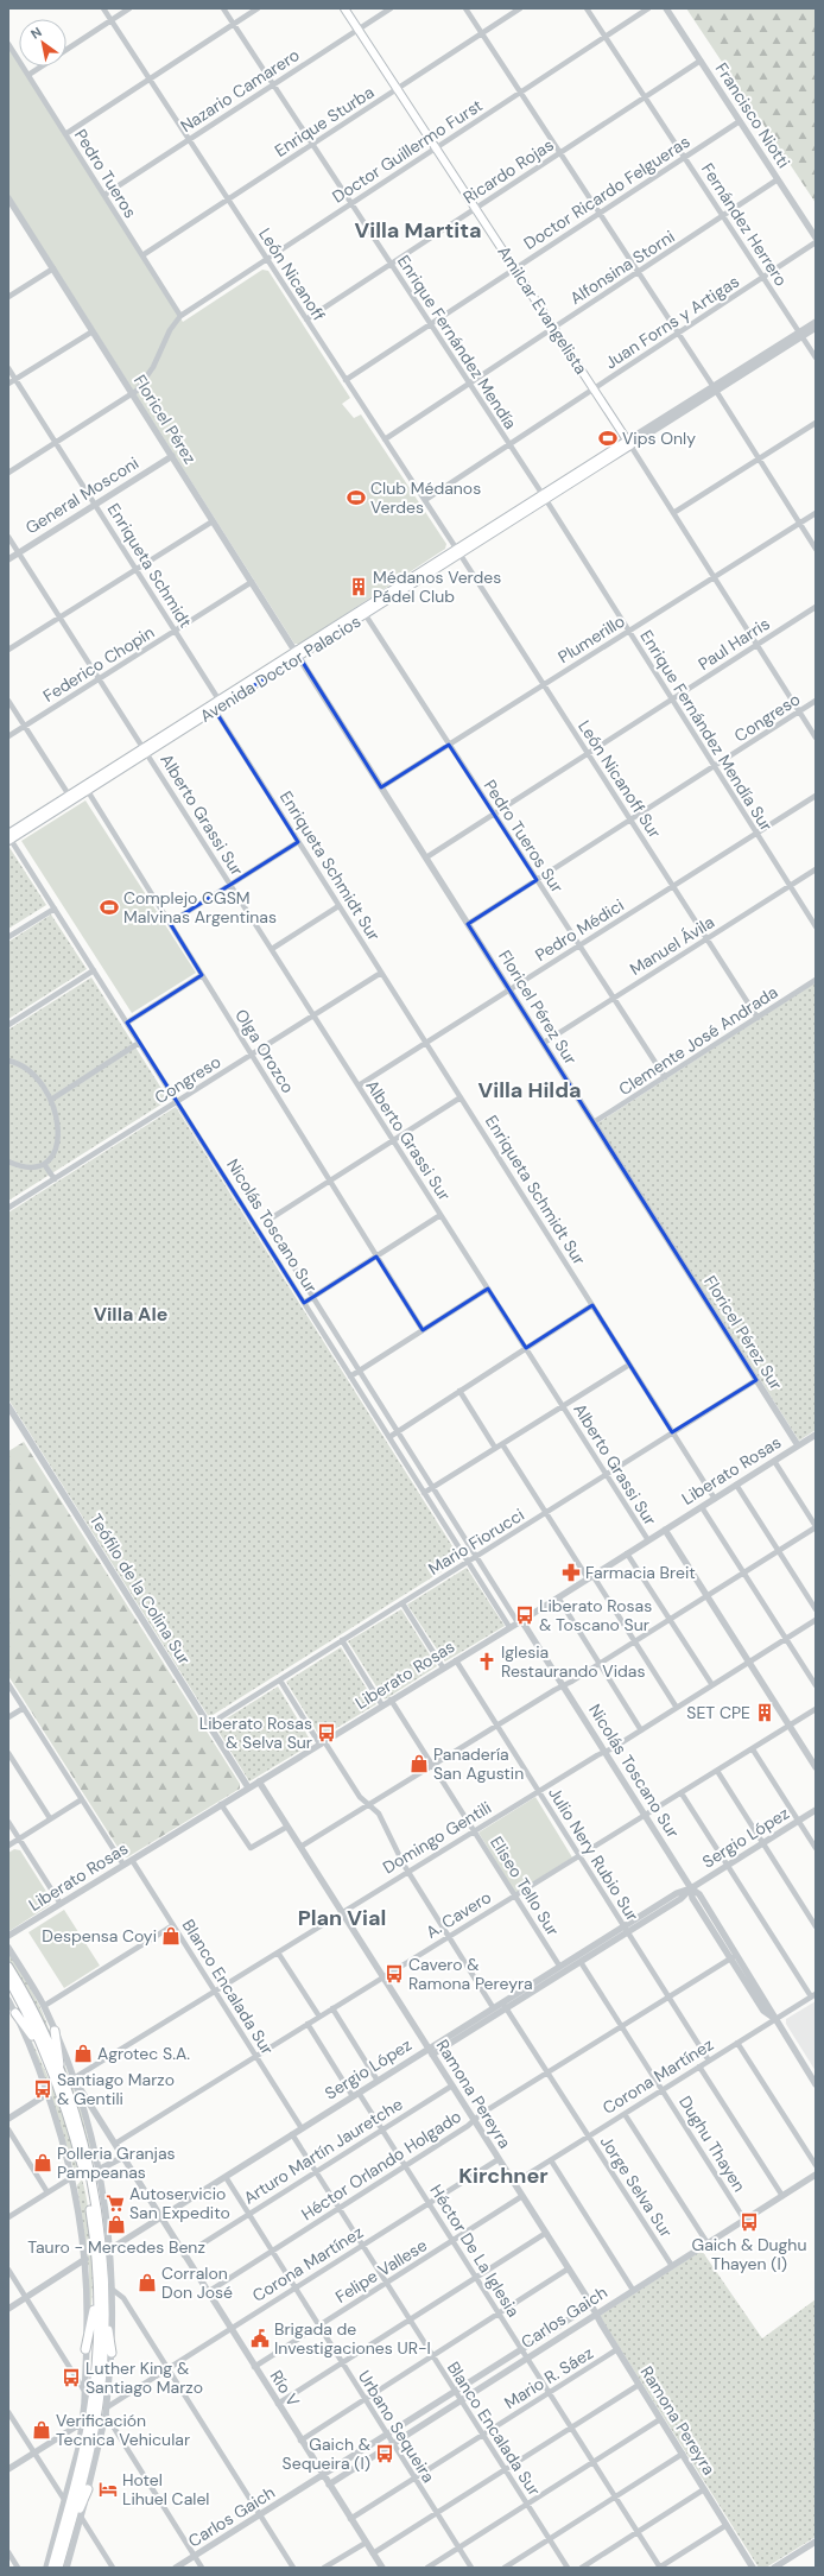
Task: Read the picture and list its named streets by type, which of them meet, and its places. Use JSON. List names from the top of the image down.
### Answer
{
  "streets": {
    "main road": ["Amilcar Evangelista", "Avenida Doctor Palacios"],
    "street": [
      "Nazario Camarero",
      "Francisco Niotti",
      "Enrique Sturba",
      "Doctor Guillermo Furst",
      "Ricardo Rojas",
      "Pedro Tueros",
      "Doctor Ricardo Felgueras",
      "Fernández Herrero",
      "Alfonsina Storni",
      "León Nicanoff",
      "Juan Forns y Artigas",
      "Enrique Fernández Mendía",
      "Floricel Pérez",
      "General Mosconi",
      "Enriqueta Schmidt",
      "Plumerillo",
      "Paul Harris",
      "Federico Chopin",
      "Congreso",
      "Enrique Fernández Mendía Sur",
      "León Nicanoff Sur",
      "Alberto Grassi Sur",
      "Pedro Tueros Sur",
      "Enriqueta Schmidt Sur",
      "Pedro Médici",
      "Manuel Ávila",
      "Floricel Pérez Sur",
      "Clemente José Andrada",
      "Olga Orozco",
      "Nicolás Toscano Sur",
      "Liberato Rosas",
      "Mario Fiorucci",
      "Teófilo de la Colina Sur",
      "Domingo Gentili",
      "Sergio López",
      "Julio Nery Rubio Sur",
      "Eliseo Tello Sur",
      "A. Cavero",
      "Blanco Encalada Sur",
      "Corona Martínez",
      "Ramona Pereyra",
      "Dughu Thayen",
      "Arturo Martín Jauretche",
      "Héctor Orlando Holgado",
      "Jorge Selva Sur",
      "Héctor De La Iglesia",
      "Felipe Vallese",
      "Carlos Gaich",
      "Mario R. Sáez",
      "Río V",
      "Urbano Sequeira"
    ]
  },
  "crossings": [
    ["Nazario Camarero", "Pedro Tueros"],
    ["Nazario Camarero", "León Nicanoff"],
    ["Nazario Camarero", "Amilcar Evangelista"],
    ["Nazario Camarero", "Enrique Fernández Mendía"],
    ["Francisco Niotti", "Ricardo Rojas"],
    ["Francisco Niotti", "Doctor Ricardo Felgueras"],
    ["Francisco Niotti", "Alfonsina Storni"],
    ["Enrique Sturba", "Pedro Tueros"],
    ["Enrique Sturba", "León Nicanoff"],
    ["Enrique Sturba", "Amilcar Evangelista"],
    ["Enrique Sturba", "Enrique Fernández Mendía"],
    ["Doctor Guillermo Furst", "Pedro Tueros"],
    ["Doctor Guillermo Furst", "Fernández Herrero"],
    ["Doctor Guillermo Furst", "León Nicanoff"],
    ["Doctor Guillermo Furst", "Amilcar Evangelista"],
    ["Doctor Guillermo Furst", "Enrique Fernández Mendía"],
    ["Ricardo Rojas", "Fernández Herrero"],
    ["Ricardo Rojas", "León Nicanoff"],
    ["Ricardo Rojas", "Amilcar Evangelista"],
    ["Ricardo Rojas", "Enrique Fernández Mendía"],
    ["Doctor Ricardo Felgueras", "Fernández Herrero"],
    ["Doctor Ricardo Felgueras", "León Nicanoff"],
    ["Doctor Ricardo Felgueras", "Amilcar Evangelista"],
    ["Doctor Ricardo Felgueras", "Enrique Fernández Mendía"],
    ["Fernández Herrero", "Alfonsina Storni"],
    ["Fernández Herrero", "Juan Forns y Artigas"],
    ["Fernández Herrero", "Avenida Doctor Palacios"],
    ["Alfonsina Storni", "León Nicanoff"],
    ["Alfonsina Storni", "Amilcar Evangelista"],
    ["Alfonsina Storni", "Enrique Fernández Mendía"],
    ["León Nicanoff", "Juan Forns y Artigas"],
    ["León Nicanoff", "Avenida Doctor Palacios"],
    ["León Nicanoff", "León Nicanoff Sur"],
    ["Amilcar Evangelista", "Juan Forns y Artigas"],
    ["Amilcar Evangelista", "Avenida Doctor Palacios"],
    ["Juan Forns y Artigas", "Enrique Fernández Mendía"],
    ["Enrique Fernández Mendía", "Avenida Doctor Palacios"],
    ["Enrique Fernández Mendía", "Enrique Fernández Mendía Sur"],
    ["Floricel Pérez", "General Mosconi"],
    ["Floricel Pérez", "Federico Chopin"],
    ["Floricel Pérez", "Avenida Doctor Palacios"],
    ["Floricel Pérez", "Floricel Pérez Sur"],
    ["General Mosconi", "Enriqueta Schmidt"],
    ["General Mosconi", "Alberto Grassi Sur"],
    ["Enriqueta Schmidt", "Federico Chopin"],
    ["Enriqueta Schmidt", "Avenida Doctor Palacios"],
    ["Plumerillo", "Enrique Fernández Mendía Sur"],
    ["Plumerillo", "León Nicanoff Sur"],
    ["Plumerillo", "Pedro Tueros Sur"],
    ["Plumerillo", "Floricel Pérez Sur"],
    ["Paul Harris", "Enrique Fernández Mendía Sur"],
    ["Paul Harris", "León Nicanoff Sur"],
    ["Paul Harris", "Pedro Tueros Sur"],
    ["Paul Harris", "Floricel Pérez Sur"],
    ["Federico Chopin", "Alberto Grassi Sur"],
    ["Avenida Doctor Palacios", "Enrique Fernández Mendía Sur"],
    ["Avenida Doctor Palacios", "León Nicanoff Sur"],
    ["Avenida Doctor Palacios", "Alberto Grassi Sur"],
    ["Avenida Doctor Palacios", "Pedro Tueros Sur"],
    ["Avenida Doctor Palacios", "Enriqueta Schmidt Sur"],
    ["Avenida Doctor Palacios", "Floricel Pérez Sur"],
    ["Avenida Doctor Palacios", "Olga Orozco"],
    ["Avenida Doctor Palacios", "Nicolás Toscano Sur"],
    ["Congreso", "Enrique Fernández Mendía Sur"],
    ["Congreso", "León Nicanoff Sur"],
    ["Congreso", "Alberto Grassi Sur"],
    ["Congreso", "Pedro Tueros Sur"],
    ["Congreso", "Enriqueta Schmidt Sur"],
    ["Congreso", "Floricel Pérez Sur"],
    ["Congreso", "Olga Orozco"],
    ["Congreso", "Nicolás Toscano Sur"],
    ["Enrique Fernández Mendía Sur", "Pedro Médici"],
    ["Enrique Fernández Mendía Sur", "Manuel Ávila"],
    ["León Nicanoff Sur", "Pedro Médici"],
    ["León Nicanoff Sur", "Manuel Ávila"],
    ["León Nicanoff Sur", "Clemente José Andrada"],
    ["Alberto Grassi Sur", "Pedro Médici"],
    ["Alberto Grassi Sur", "Liberato Rosas"],
    ["Alberto Grassi Sur", "Mario Fiorucci"],
    ["Pedro Tueros Sur", "Pedro Médici"],
    ["Pedro Tueros Sur", "Manuel Ávila"],
    ["Pedro Tueros Sur", "Clemente José Andrada"],
    ["Enriqueta Schmidt Sur", "Pedro Médici"],
    ["Enriqueta Schmidt Sur", "Liberato Rosas"],
    ["Enriqueta Schmidt Sur", "Mario Fiorucci"],
    ["Pedro Médici", "Floricel Pérez Sur"],
    ["Manuel Ávila", "Floricel Pérez Sur"],
    ["Floricel Pérez Sur", "Clemente José Andrada"],
    ["Floricel Pérez Sur", "Liberato Rosas"],
    ["Floricel Pérez Sur", "Mario Fiorucci"],
    ["Olga Orozco", "Nicolás Toscano Sur"],
    ["Nicolás Toscano Sur", "Liberato Rosas"],
    ["Nicolás Toscano Sur", "Mario Fiorucci"],
    ["Nicolás Toscano Sur", "Domingo Gentili"],
    ["Nicolás Toscano Sur", "Sergio López"],
    ["Nicolás Toscano Sur", "A. Cavero"],
    ["Nicolás Toscano Sur", "Corona Martínez"],
    ["Nicolás Toscano Sur", "Héctor Orlando Holgado"],
    ["Liberato Rosas", "Teófilo de la Colina Sur"],
    ["Liberato Rosas", "Julio Nery Rubio Sur"],
    ["Liberato Rosas", "Eliseo Tello Sur"],
    ["Liberato Rosas", "Blanco Encalada Sur"],
    ["Liberato Rosas", "Ramona Pereyra"],
    ["Mario Fiorucci", "Teófilo de la Colina Sur"],
    ["Domingo Gentili", "Julio Nery Rubio Sur"],
    ["Domingo Gentili", "Eliseo Tello Sur"],
    ["Domingo Gentili", "Blanco Encalada Sur"],
    ["Domingo Gentili", "Ramona Pereyra"],
    ["Domingo Gentili", "Río V"],
    ["Sergio López", "Julio Nery Rubio Sur"],
    ["Sergio López", "Eliseo Tello Sur"],
    ["Sergio López", "Blanco Encalada Sur"],
    ["Sergio López", "Ramona Pereyra"],
    ["Sergio López", "Dughu Thayen"],
    ["Sergio López", "Jorge Selva Sur"],
    ["Sergio López", "Héctor De La Iglesia"],
    ["Sergio López", "Río V"],
    ["Sergio López", "Urbano Sequeira"],
    ["Julio Nery Rubio Sur", "A. Cavero"],
    ["Julio Nery Rubio Sur", "Corona Martínez"],
    ["Julio Nery Rubio Sur", "Héctor Orlando Holgado"],
    ["Eliseo Tello Sur", "A. Cavero"],
    ["A. Cavero", "Blanco Encalada Sur"],
    ["A. Cavero", "Ramona Pereyra"],
    ["A. Cavero", "Héctor De La Iglesia"],
    ["A. Cavero", "Río V"],
    ["Blanco Encalada Sur", "Corona Martínez"],
    ["Blanco Encalada Sur", "Arturo Martín Jauretche"],
    ["Blanco Encalada Sur", "Héctor Orlando Holgado"],
    ["Blanco Encalada Sur", "Felipe Vallese"],
    ["Blanco Encalada Sur", "Carlos Gaich"],
    ["Blanco Encalada Sur", "Mario R. Sáez"],
    ["Corona Martínez", "Ramona Pereyra"],
    ["Corona Martínez", "Dughu Thayen"],
    ["Corona Martínez", "Jorge Selva Sur"],
    ["Corona Martínez", "Héctor De La Iglesia"],
    ["Corona Martínez", "Río V"],
    ["Corona Martínez", "Urbano Sequeira"],
    ["Ramona Pereyra", "Arturo Martín Jauretche"],
    ["Ramona Pereyra", "Héctor Orlando Holgado"],
    ["Ramona Pereyra", "Felipe Vallese"],
    ["Ramona Pereyra", "Carlos Gaich"],
    ["Ramona Pereyra", "Mario R. Sáez"],
    ["Dughu Thayen", "Héctor Orlando Holgado"],
    ["Dughu Thayen", "Carlos Gaich"],
    ["Arturo Martín Jauretche", "Héctor De La Iglesia"],
    ["Arturo Martín Jauretche", "Río V"],
    ["Arturo Martín Jauretche", "Urbano Sequeira"],
    ["Héctor Orlando Holgado", "Jorge Selva Sur"],
    ["Héctor Orlando Holgado", "Héctor De La Iglesia"],
    ["Héctor Orlando Holgado", "Río V"],
    ["Héctor Orlando Holgado", "Urbano Sequeira"],
    ["Jorge Selva Sur", "Carlos Gaich"],
    ["Héctor De La Iglesia", "Felipe Vallese"],
    ["Héctor De La Iglesia", "Carlos Gaich"],
    ["Héctor De La Iglesia", "Mario R. Sáez"],
    ["Felipe Vallese", "Río V"],
    ["Felipe Vallese", "Urbano Sequeira"],
    ["Carlos Gaich", "Río V"],
    ["Carlos Gaich", "Urbano Sequeira"],
    ["Mario R. Sáez", "Río V"],
    ["Mario R. Sáez", "Urbano Sequeira"]
  ],
  "districts": [
    "Villa Martita",
    "Villa Hilda",
    "Villa Ale",
    "Plan Vial",
    "Kirchner"
  ],
  "places": {
    "sports": ["Vips Only", "Club Médanos Verdes", "Complejo CGSM Malvinas Argentinas"],
    "building": ["Médanos Verdes Pádel Club", "SET CPE"],
    "pharmacy": ["Farmacia Breit"],
    "bus stop": [
      "Liberato Rosas & Toscano Sur",
      "Liberato Rosas & Selva Sur",
      "Cavero & Ramona Pereyra",
      "Santiago Marzo & Gentili",
      "Gaich & Dughu Thayen (I)",
      "Luther King & Santiago Marzo",
      "Gaich & Sequeira (I)"
    ],
    "church": ["Iglesia Restaurando Vidas"],
    "shop": [
      "Panadería San Agustin",
      "Despensa Coyi",
      "Agrotec S.A.",
      "Polleria Granjas Pampeanas",
      "Tauro - Mercedes Benz",
      "Corralon Don José",
      "Verificación Tecnica Vehicular"
    ],
    "supermarket": ["Autoservicio San Expedito"],
    "public building": ["Brigada de Investigaciones UR-I"],
    "hotel": ["Hotel Lihuel Calel"]
  },
  "north": "top left"
}
